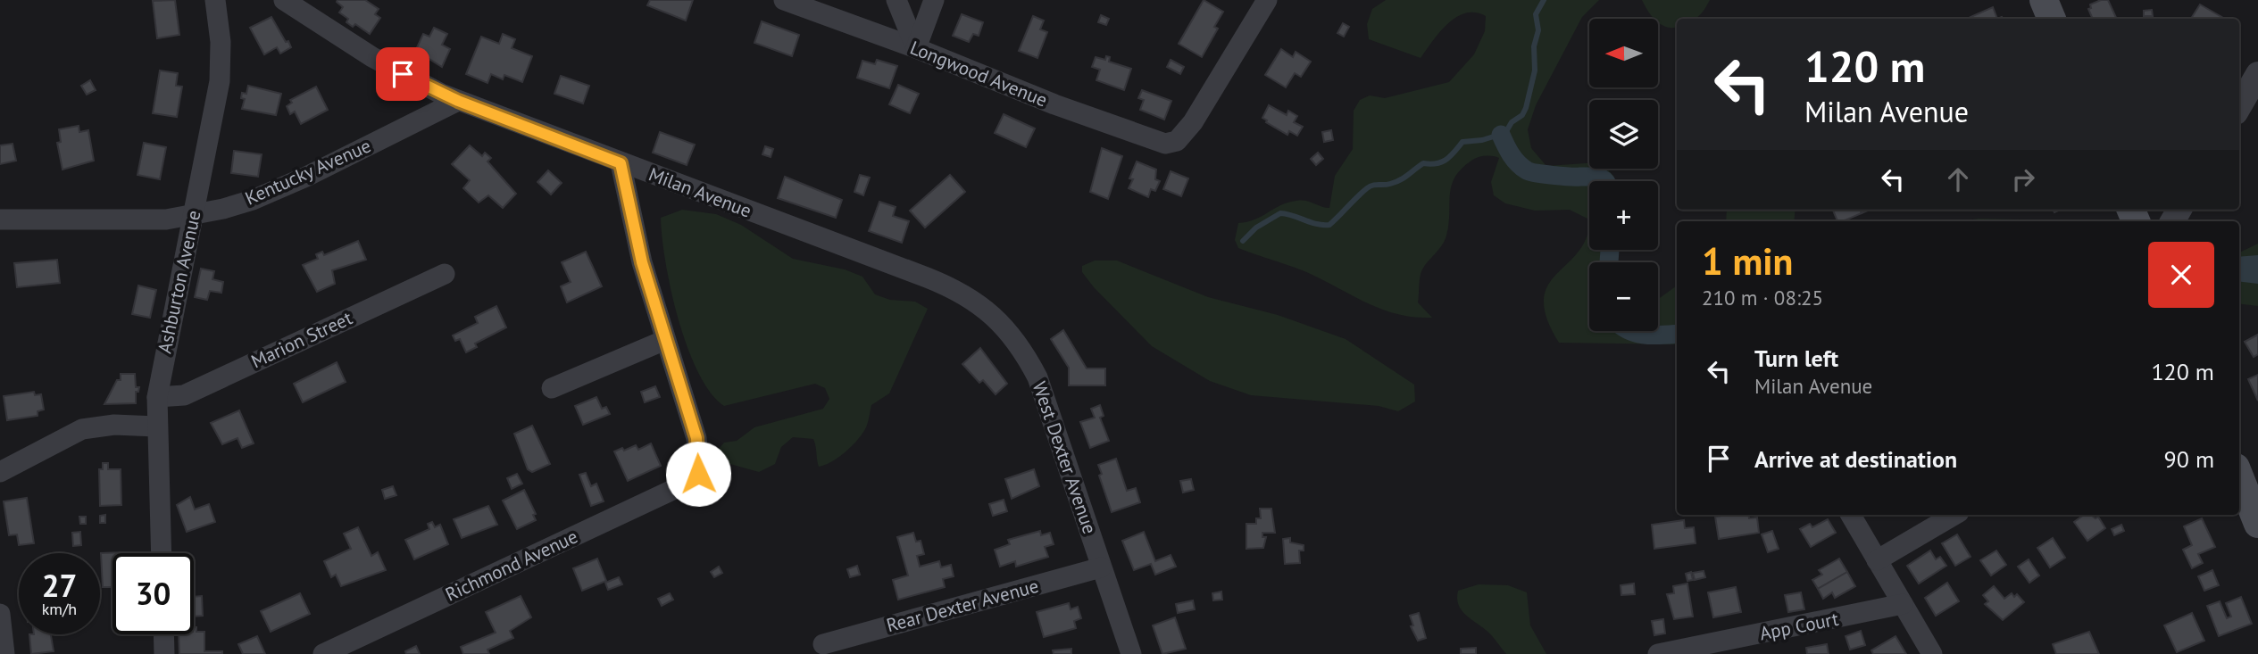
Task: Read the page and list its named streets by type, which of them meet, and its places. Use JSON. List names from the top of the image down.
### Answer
{
  "streets": {
    "street": [
      "Longwood Avenue",
      "Kentucky Avenue",
      "Milan Avenue",
      "Ashburton Avenue",
      "Marion Street",
      "West Dexter Avenue",
      "Richmond Avenue",
      "Rear Dexter Avenue",
      "App Court"
    ]
  },
  "crossings": [
    ["Kentucky Avenue", "Milan Avenue"],
    ["Kentucky Avenue", "Ashburton Avenue"],
    ["Milan Avenue", "West Dexter Avenue"],
    ["Ashburton Avenue", "Marion Street"],
    ["West Dexter Avenue", "Rear Dexter Avenue"]
  ],
  "north": "left",
  "page": {
    "map_buttons": ["+", "−"],
    "turn": ["120 m", "Milan Avenue"],
    "heading": ["1 min", "210 m · 08:25"],
    "list": [
      {
        "name": "Turn left",
        "note": "Milan Avenue",
        "value": "120 m"
      },
      {
        "name": "Arrive at destination",
        "value": "90 m"
      }
    ],
    "speed": "27 km/h",
    "limit": "30"
  }
}
